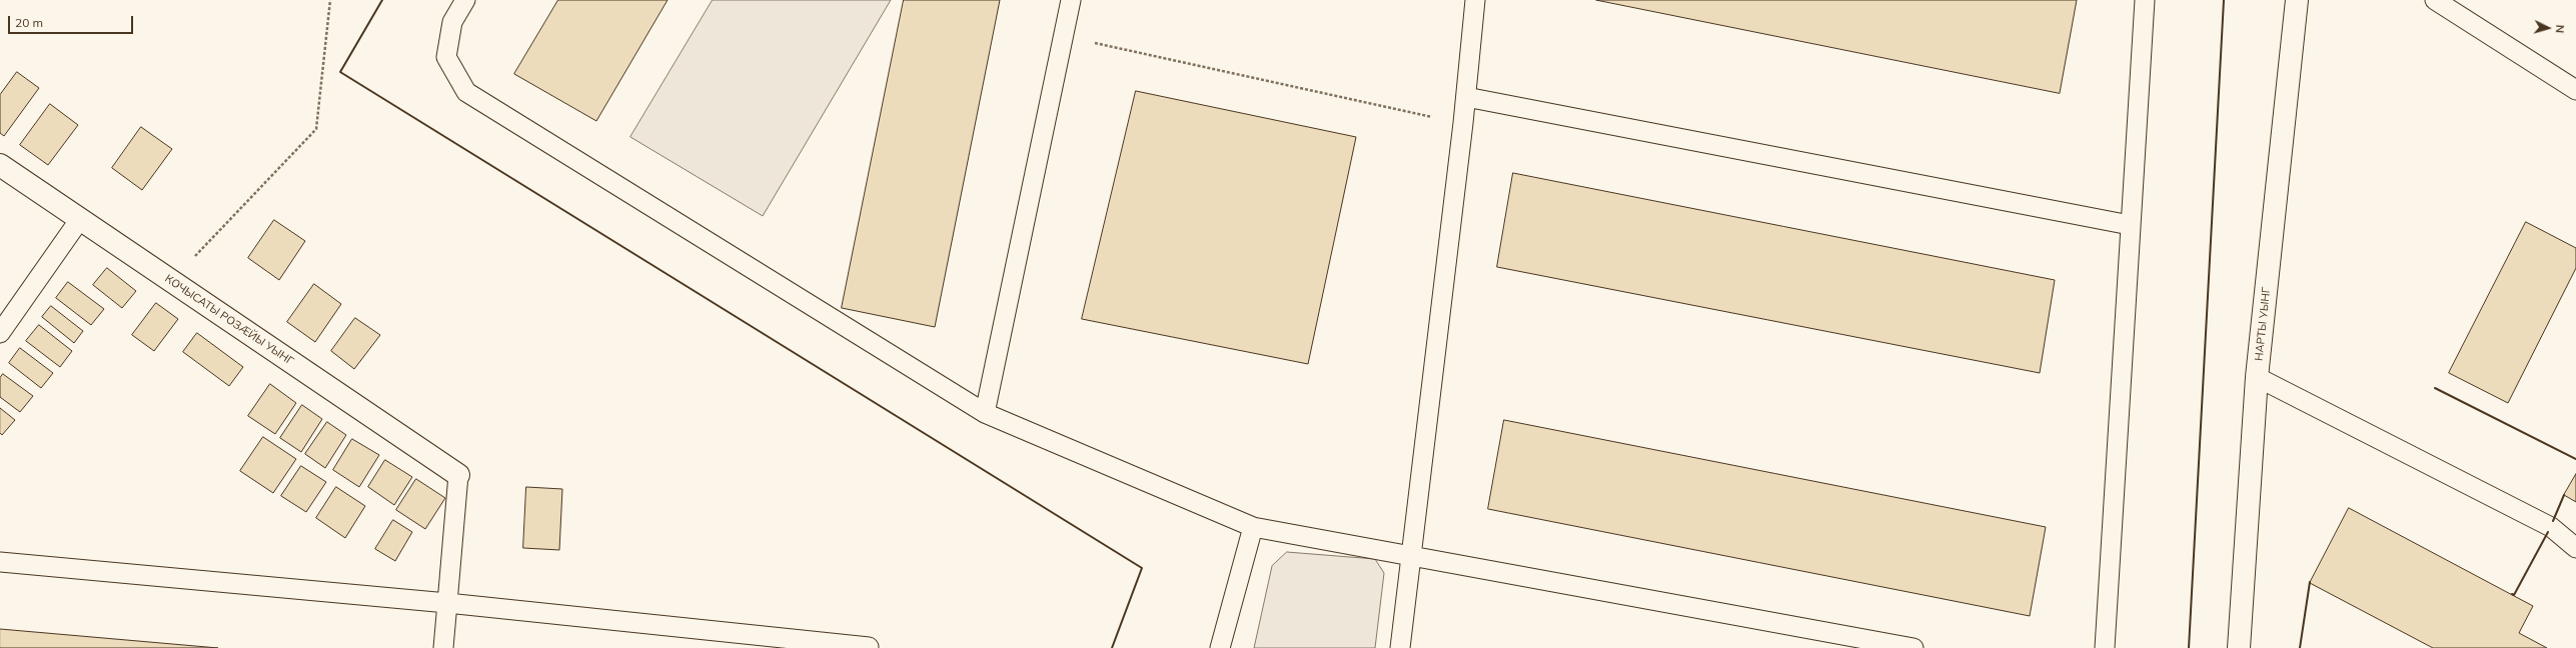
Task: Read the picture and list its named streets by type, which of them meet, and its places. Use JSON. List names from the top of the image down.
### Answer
{
  "streets": {
    "street": ["КОЧЫСАТЫ РОЗÆЙЫ УЫНГ", "НАРТЫ УЫНГ"]
  },
  "scale_bar": "20 m",
  "north": "right"
}
